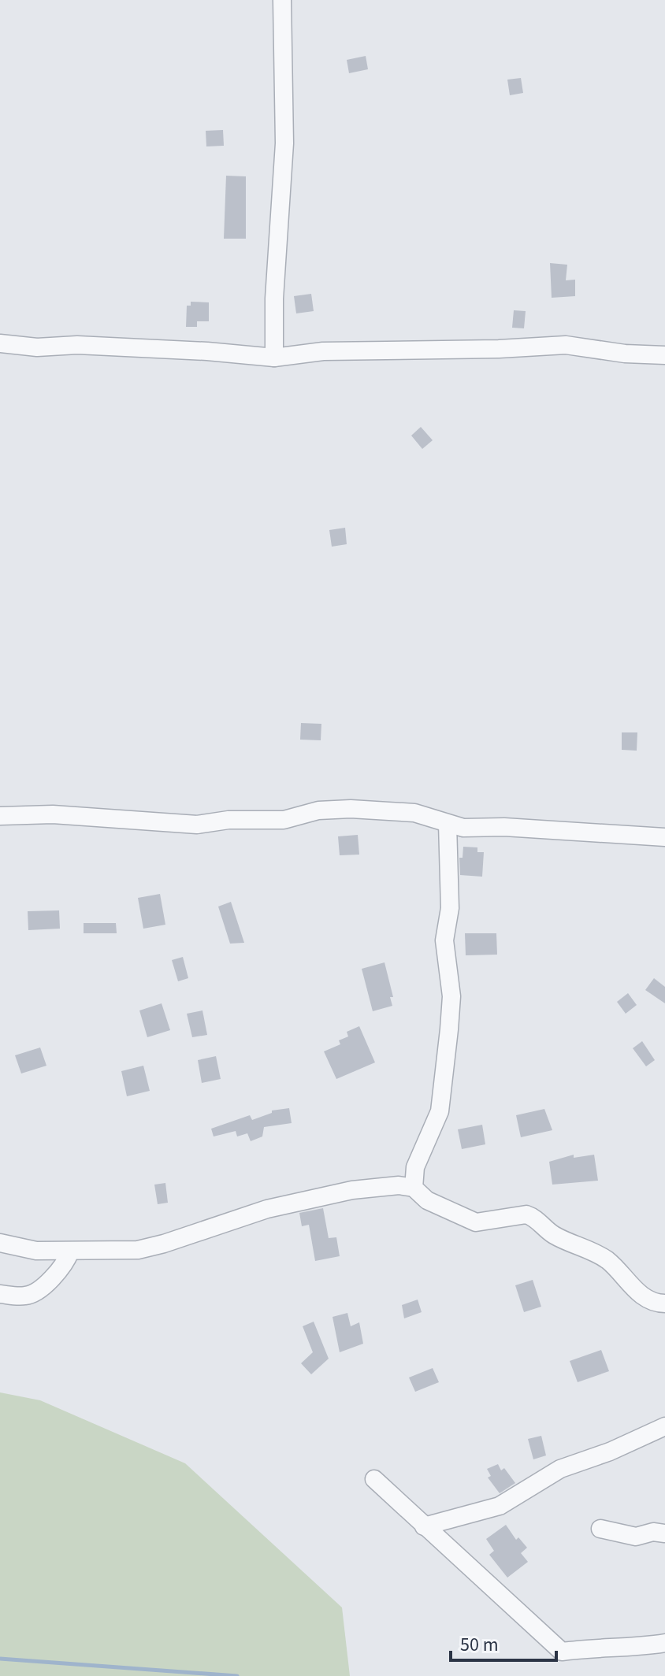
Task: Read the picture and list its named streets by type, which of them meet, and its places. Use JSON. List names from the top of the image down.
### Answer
{
  "scale_bar": "50 m"
}
